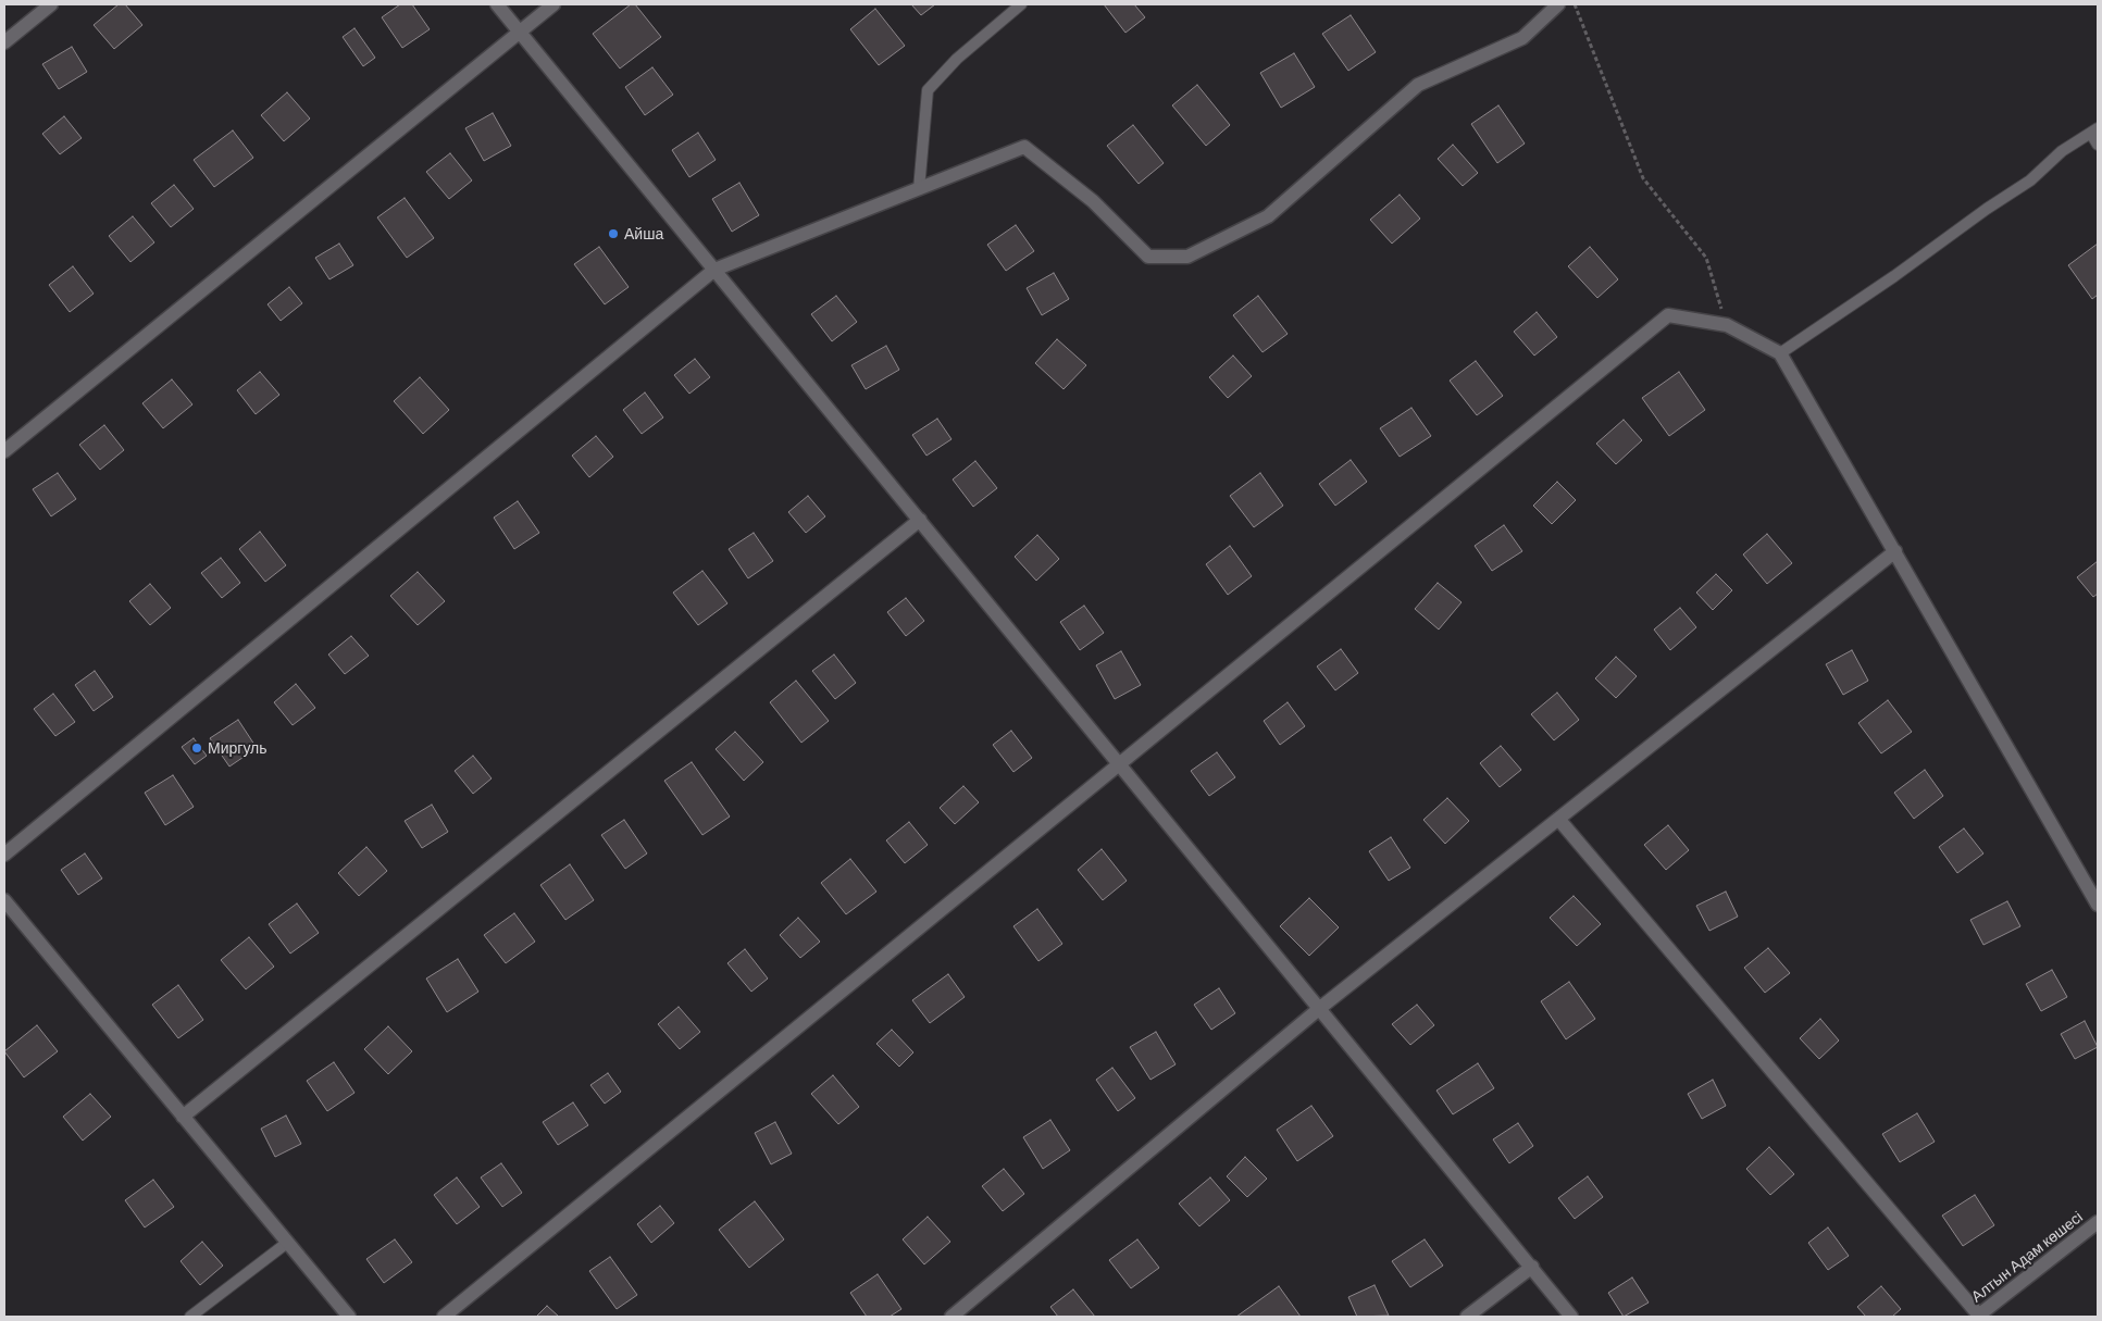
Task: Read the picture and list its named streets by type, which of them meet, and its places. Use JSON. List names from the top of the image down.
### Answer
{
  "streets": {
    "street": ["Алтын Адам көшесі"]
  },
  "places": ["Айша", "Миргуль"]
}
